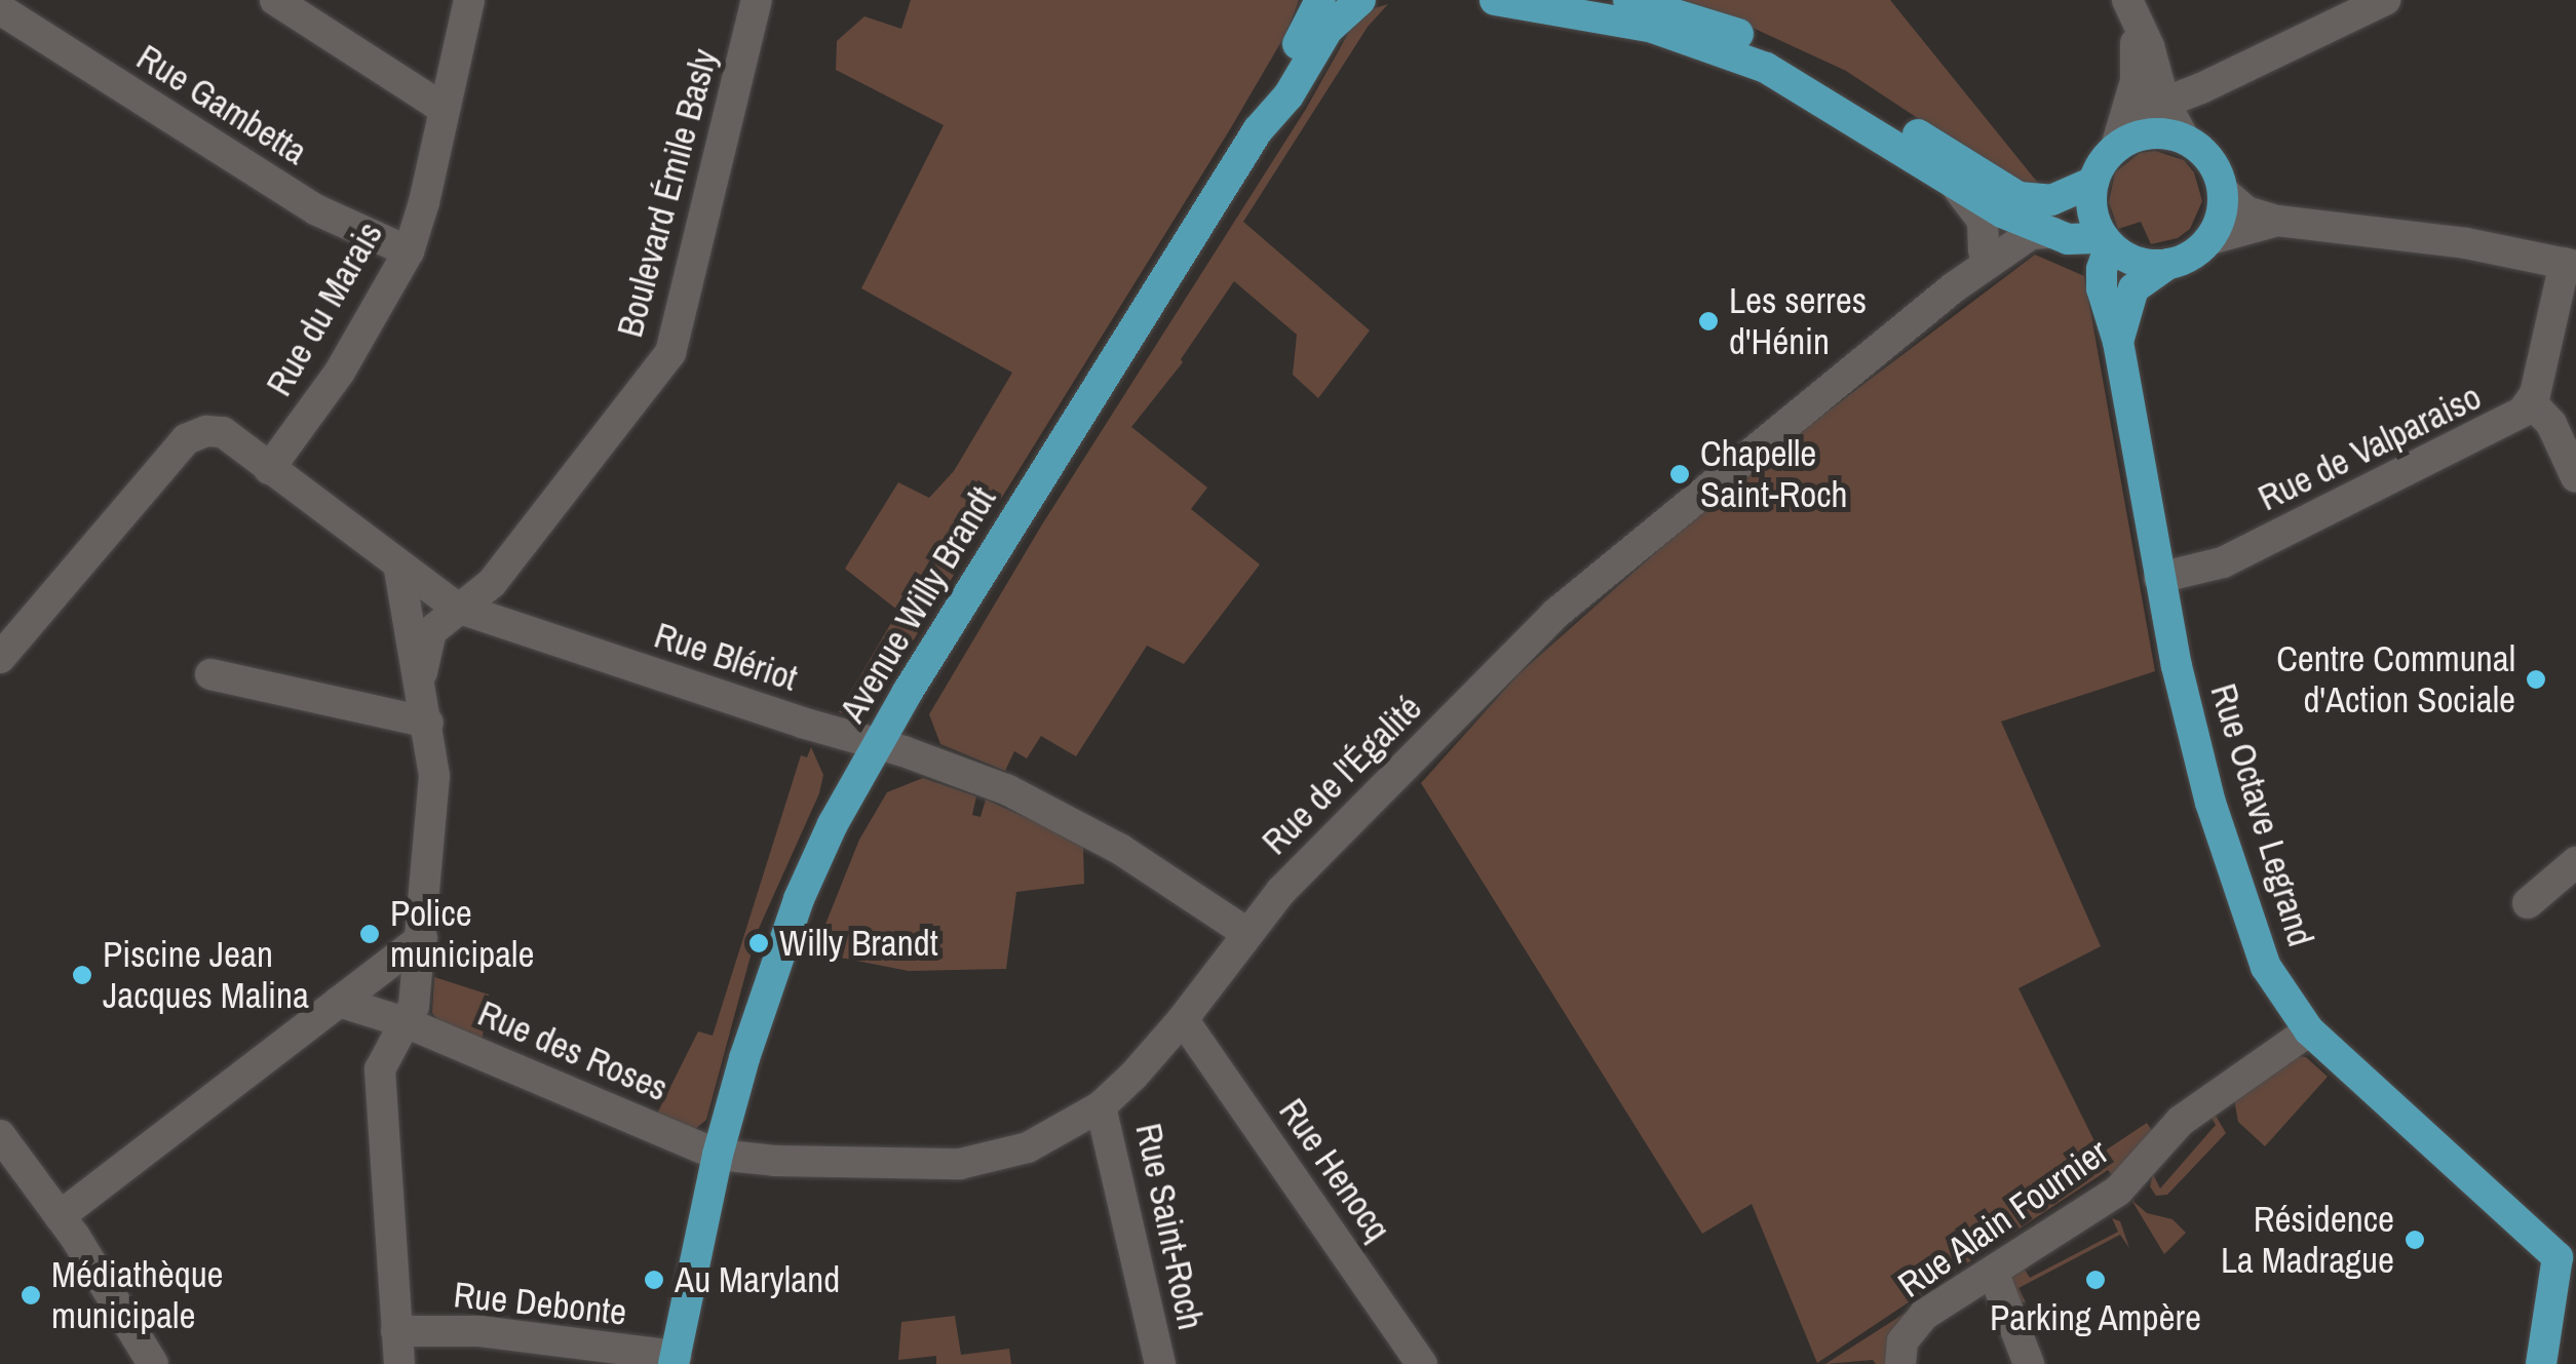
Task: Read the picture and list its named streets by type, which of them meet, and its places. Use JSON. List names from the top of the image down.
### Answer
{
  "streets": {
    "main road": ["Avenue Willy Brandt", "Rue Octave Legrand"],
    "street": [
      "Rue Gambetta",
      "Boulevard Émile Basly",
      "Rue du Marais",
      "Rue de Valparaiso",
      "Rue Blériot",
      "Rue de l'Égalité",
      "Rue des Roses",
      "Rue Henocq",
      "Rue Alain Fournier",
      "Rue Saint-Roch",
      "Rue Debonte"
    ]
  },
  "crossings": [
    ["Rue Gambetta", "Rue du Marais"],
    ["Boulevard Émile Basly", "Rue Blériot"],
    ["Rue du Marais", "Rue Blériot"],
    ["Rue de Valparaiso", "Rue Octave Legrand"],
    ["Avenue Willy Brandt", "Rue Blériot"],
    ["Avenue Willy Brandt", "Rue de l'Égalité"],
    ["Avenue Willy Brandt", "Rue des Roses"],
    ["Avenue Willy Brandt", "Rue Debonte"],
    ["Rue Blériot", "Rue de l'Égalité"],
    ["Rue de l'Égalité", "Rue des Roses"],
    ["Rue de l'Égalité", "Rue Henocq"],
    ["Rue de l'Égalité", "Rue Saint-Roch"],
    ["Rue Octave Legrand", "Rue Alain Fournier"]
  ],
  "places": [
    "Les serres d'Hénin",
    "Chapelle Saint-Roch",
    "Centre Communal d'Action Sociale",
    "Police municipale",
    "Willy Brandt",
    "Piscine Jean Jacques Malina",
    "Résidence La Madrague",
    "Au Maryland",
    "Parking Ampère",
    "Médiathèque municipale"
  ]
}
